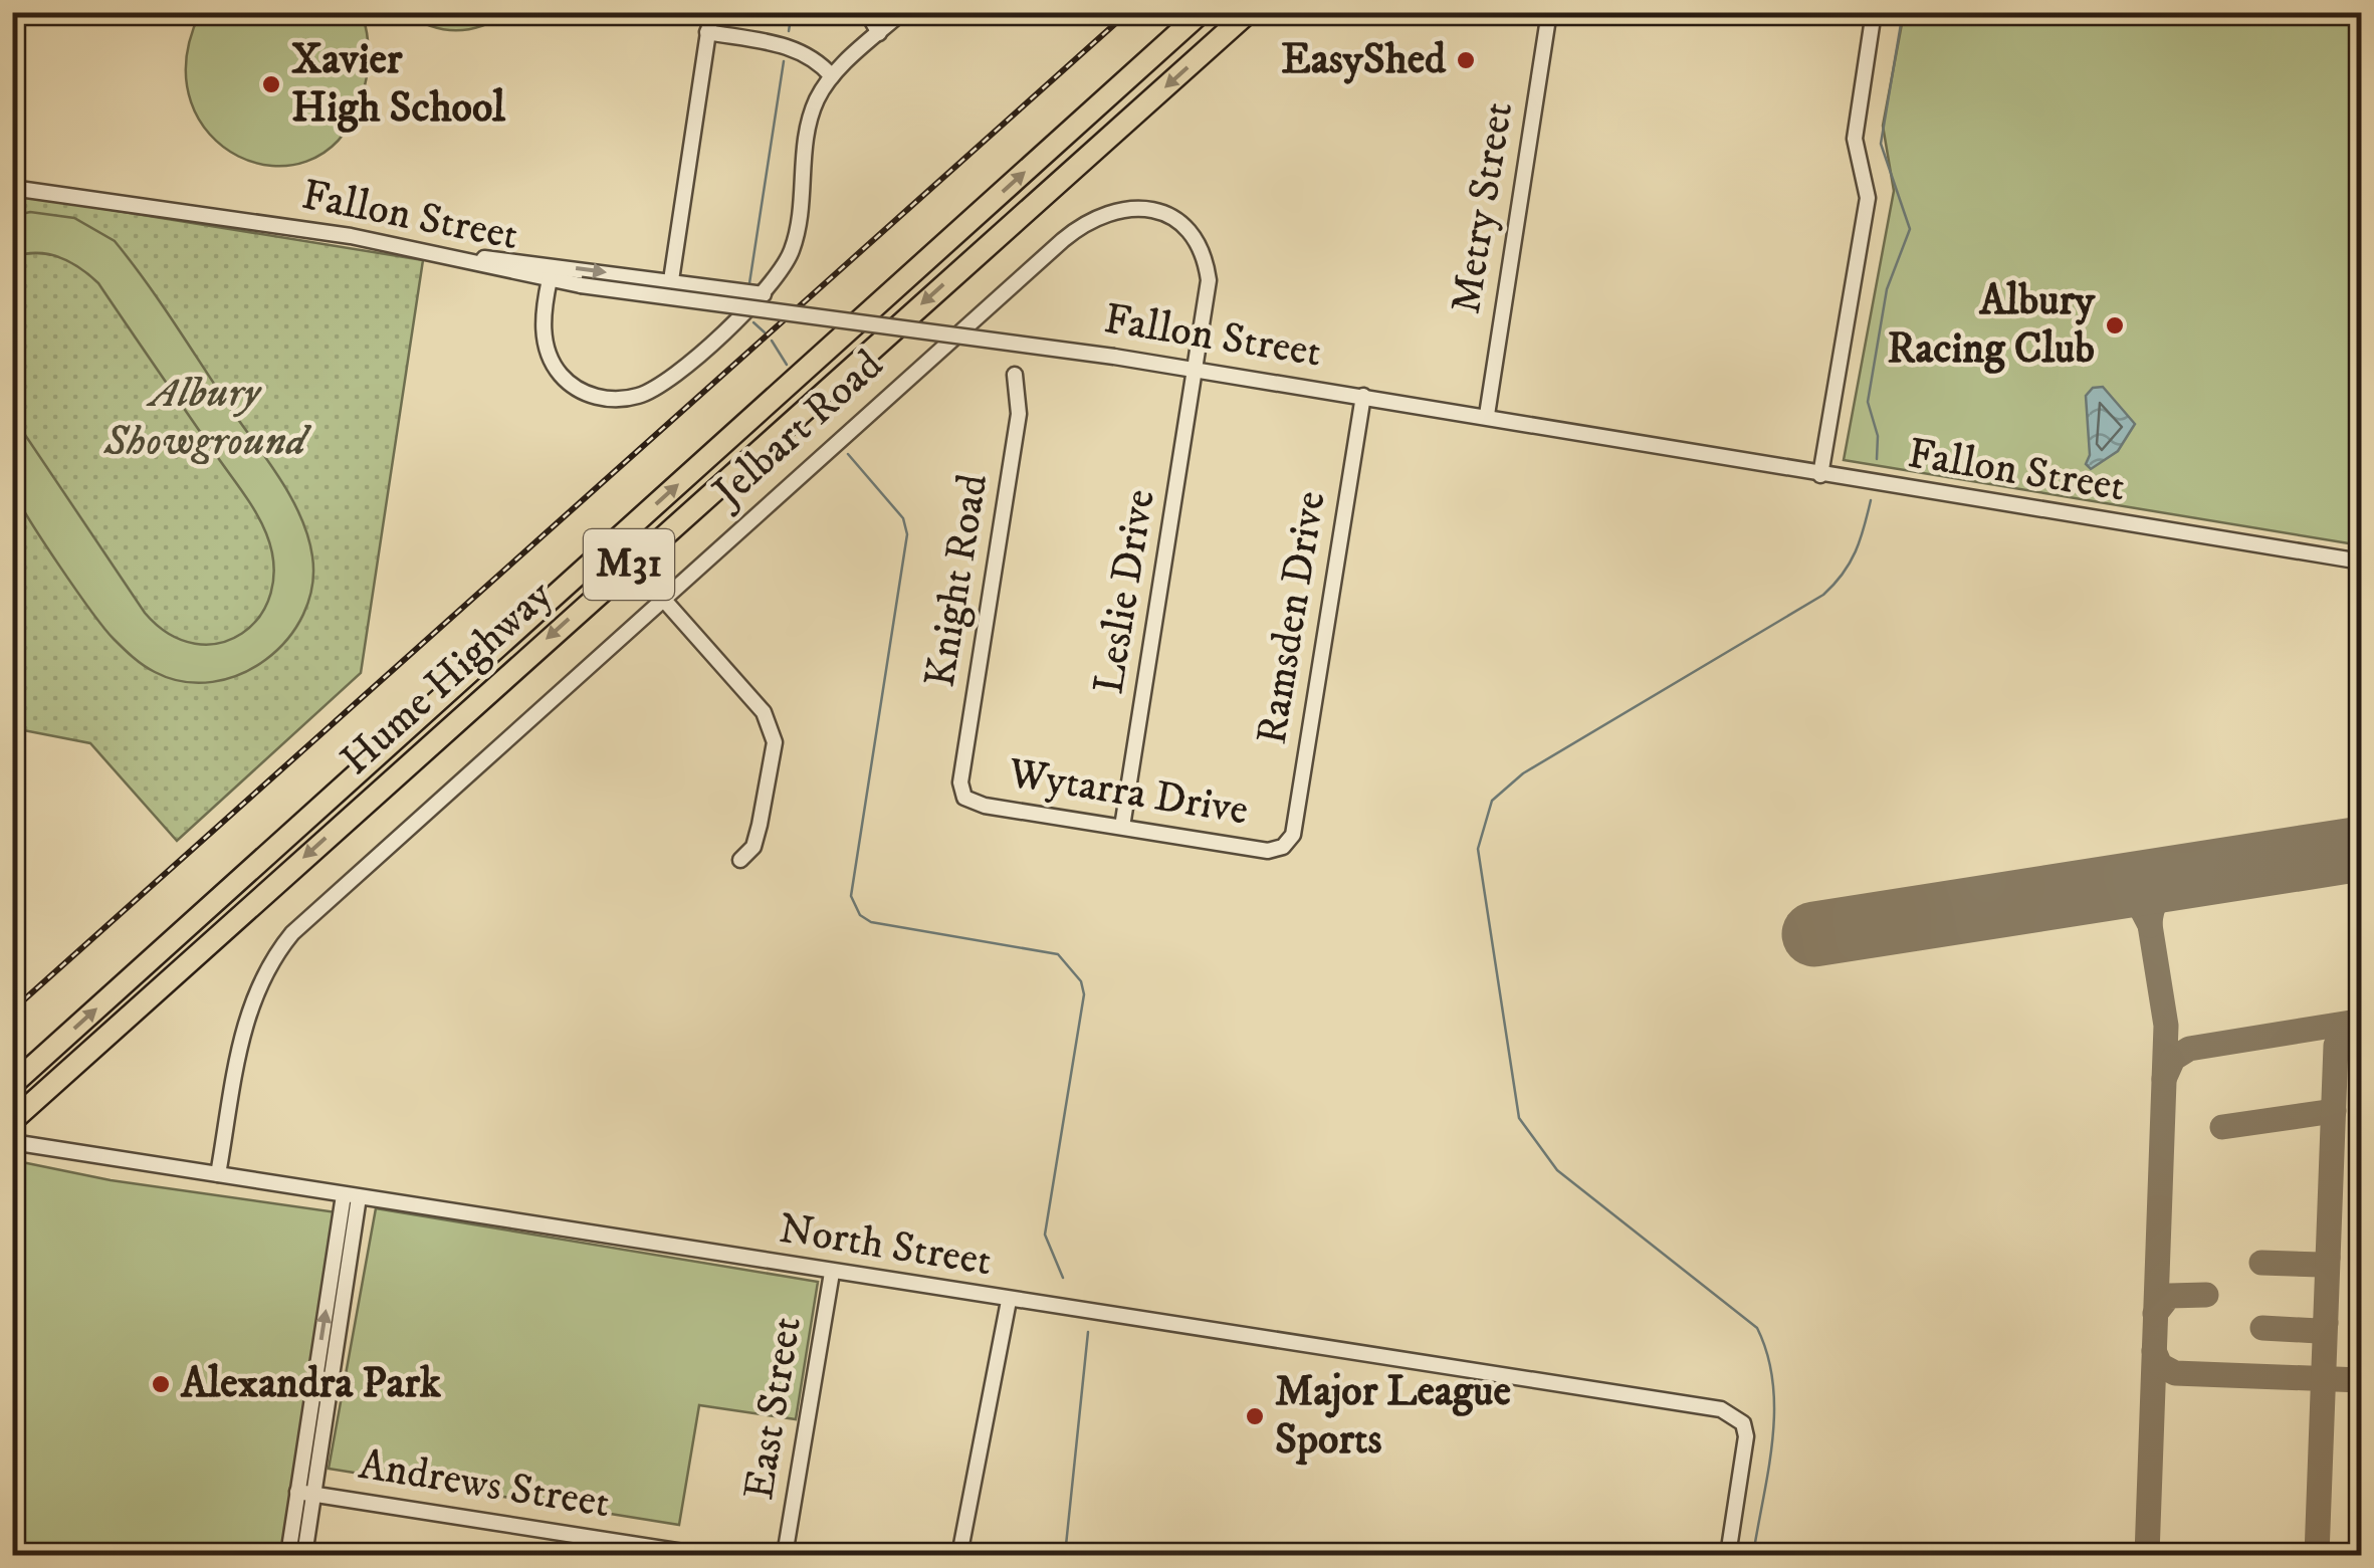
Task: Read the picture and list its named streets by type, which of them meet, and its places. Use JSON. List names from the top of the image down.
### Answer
{
  "streets": {
    "highway": ["M31", "Hume Highway"],
    "street": [
      "Metry Street",
      "Fallon Street",
      "Jelbart Road",
      "Knight Road",
      "Leslie Drive",
      "Ramsden Drive",
      "Wytarra Drive",
      "North Street",
      "East Street",
      "Andrews Street"
    ]
  },
  "crossings": [
    ["Metry Street", "Fallon Street"],
    ["Fallon Street", "Jelbart Road"],
    ["Fallon Street", "Leslie Drive"],
    ["Fallon Street", "Ramsden Drive"],
    ["Jelbart Road", "Leslie Drive"],
    ["Jelbart Road", "North Street"],
    ["Knight Road", "Wytarra Drive"],
    ["Leslie Drive", "Wytarra Drive"],
    ["Ramsden Drive", "Wytarra Drive"],
    ["North Street", "East Street"]
  ],
  "parks": ["Albury Showground"],
  "places": [
    "EasyShed",
    "Xavier High School",
    "Albury Racing Club",
    "Alexandra Park",
    "Major League Sports"
  ]
}
